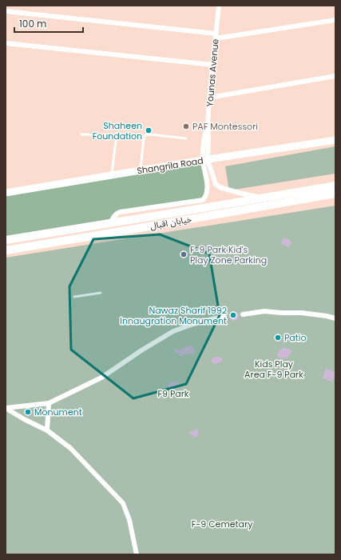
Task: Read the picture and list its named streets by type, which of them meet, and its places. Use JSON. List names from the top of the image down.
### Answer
{
  "streets": {
    "main road": ["خیابان اقبال"],
    "street": ["Younas Avenue", "Shangrila Road"]
  },
  "crossings": [
    ["Younas Avenue", "Shangrila Road"]
  ],
  "parks": ["Kids Play Area F-9 Park", "F9 Park", "F-9 Cemetary"],
  "places": [
    "PAF Montessori",
    "Shaheen Foundation",
    "F-9 Park Kid's Play Zone Parking",
    "Nawaz Sharif 1992 Innaugration Monument",
    "Patio",
    "Monument"
  ],
  "scale_bar": "100 m"
}
